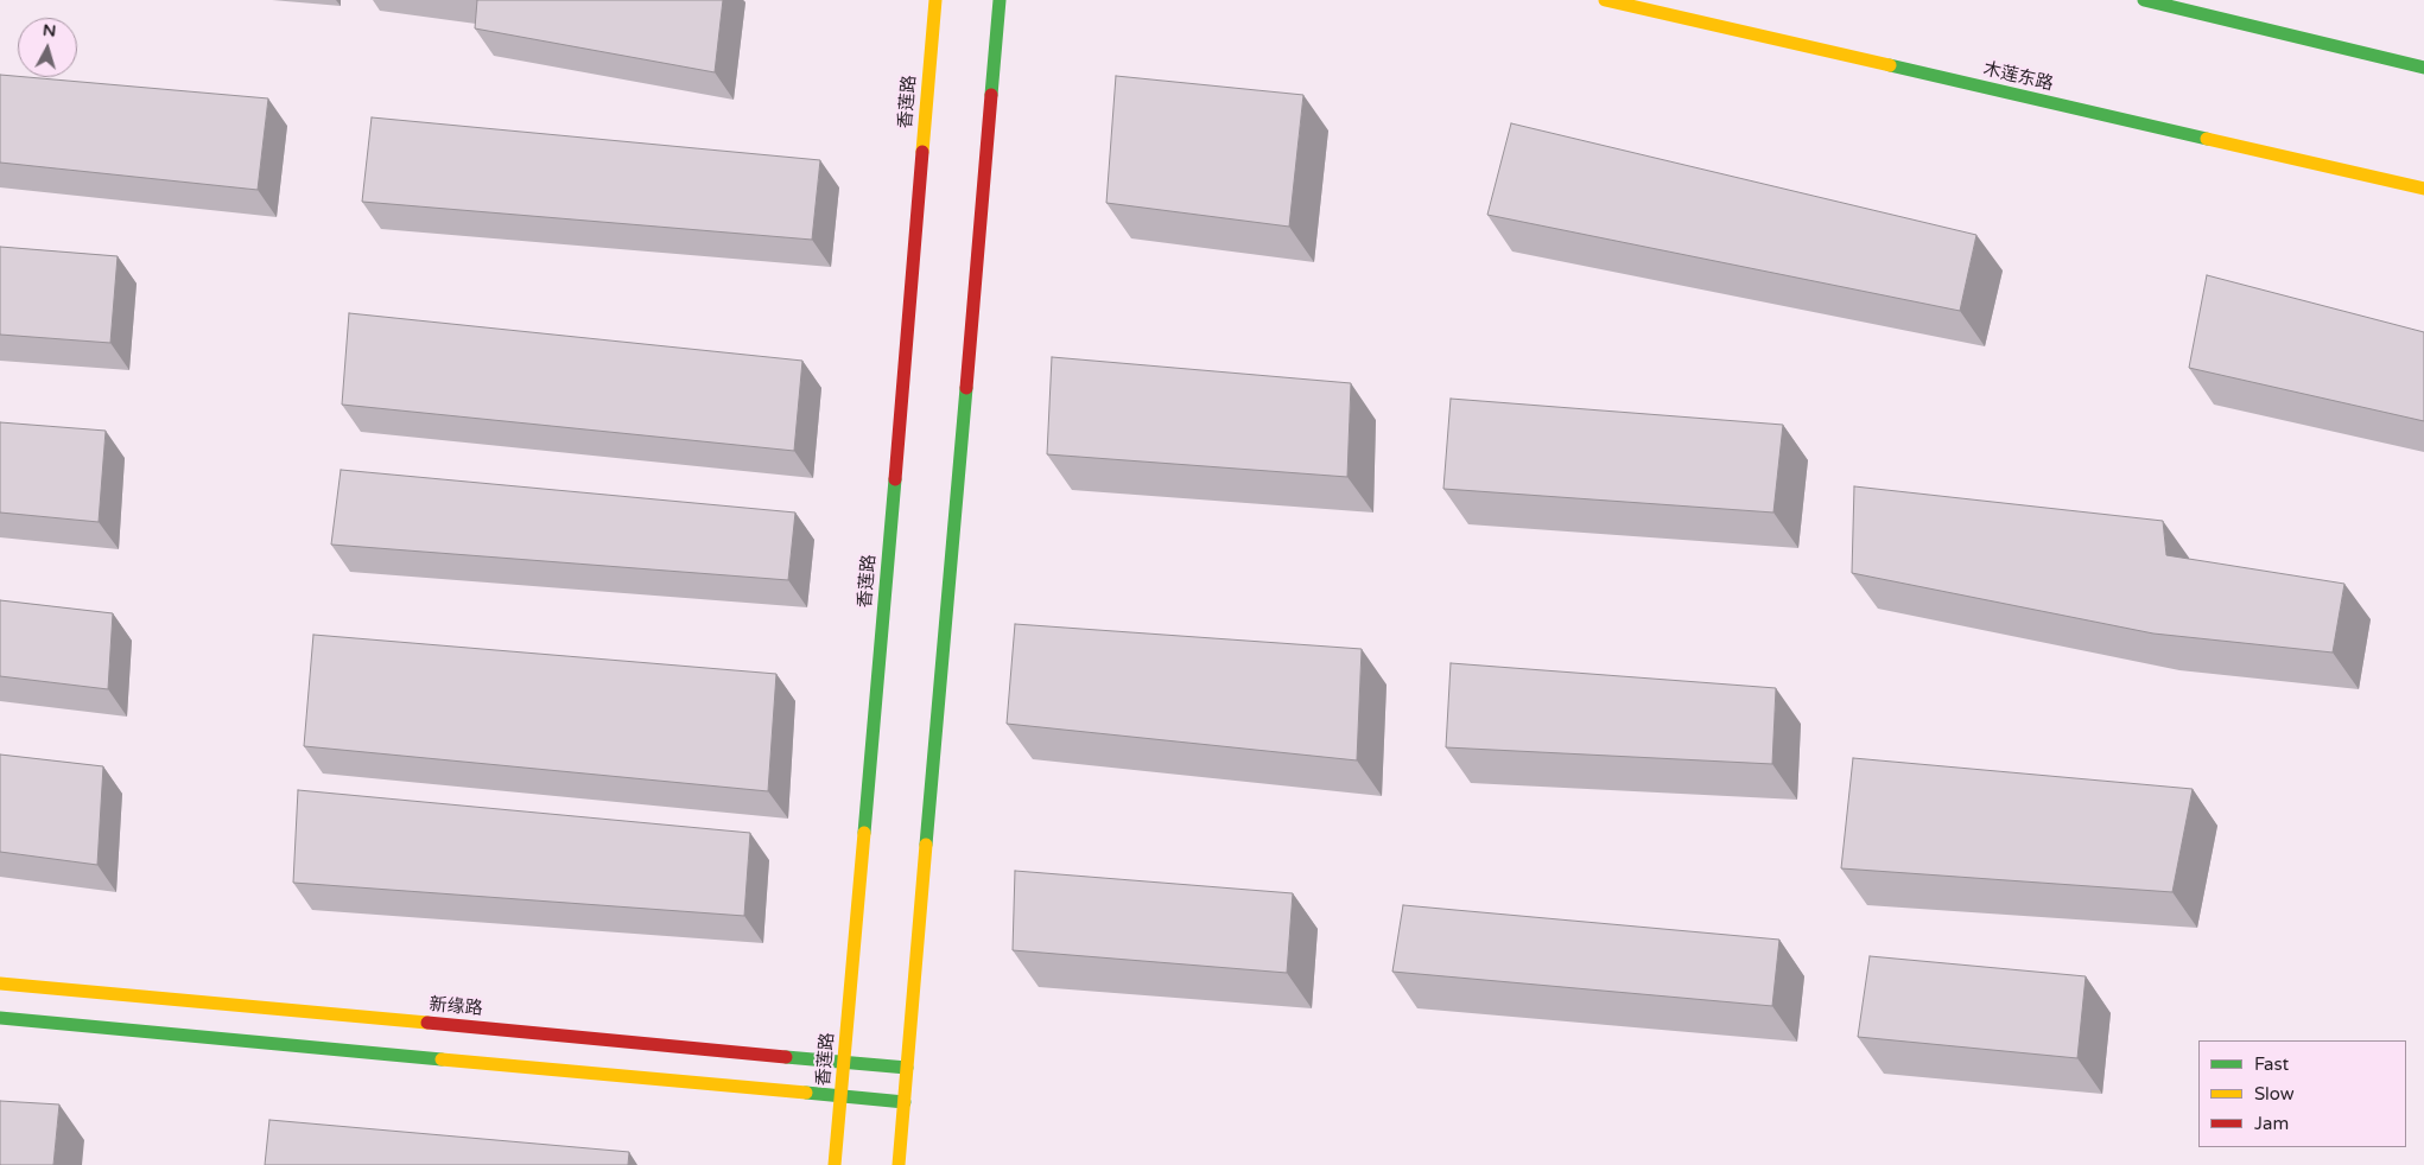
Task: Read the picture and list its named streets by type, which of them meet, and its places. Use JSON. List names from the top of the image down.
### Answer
{
  "streets": {
    "main road": ["木莲东路", "香莲路", "新缘路"]
  },
  "crossings": [
    ["香莲路", "新缘路"]
  ],
  "legend": ["Fast", "Slow", "Jam"],
  "north": "top"
}
